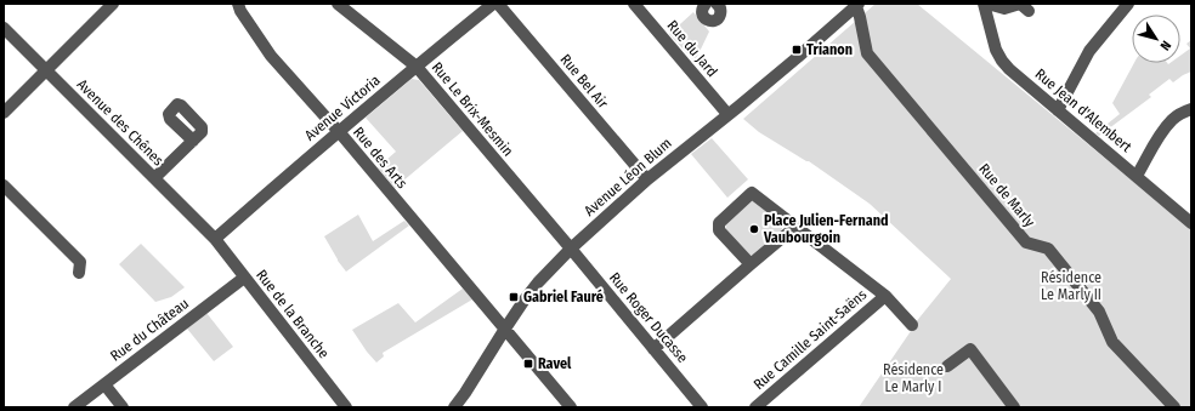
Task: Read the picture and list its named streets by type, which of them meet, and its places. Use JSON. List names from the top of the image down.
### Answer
{
  "streets": {
    "street": [
      "Rue du Jard",
      "Rue Bel Air",
      "Avenue Victoria",
      "Rue Le Brix-Mesmin",
      "Rue Jean d'Alembert",
      "Avenue des Chênes",
      "Rue des Arts",
      "Avenue Léon Blum",
      "Rue de Marly",
      "Rue de la Branche",
      "Rue Roger Ducasse",
      "Rue du Château",
      "Rue Camille Saint-Saëns"
    ]
  },
  "crossings": [
    ["Rue du Jard", "Avenue Léon Blum"],
    ["Rue Bel Air", "Avenue Léon Blum"],
    ["Avenue Victoria", "Rue Le Brix-Mesmin"],
    ["Avenue Victoria", "Avenue des Chênes"],
    ["Avenue Victoria", "Rue des Arts"],
    ["Avenue Victoria", "Rue de la Branche"],
    ["Rue Le Brix-Mesmin", "Avenue Léon Blum"],
    ["Rue Le Brix-Mesmin", "Rue Roger Ducasse"],
    ["Avenue des Chênes", "Rue de la Branche"],
    ["Rue des Arts", "Avenue Léon Blum"],
    ["Avenue Léon Blum", "Rue de Marly"],
    ["Avenue Léon Blum", "Rue Roger Ducasse"],
    ["Rue de la Branche", "Rue du Château"]
  ],
  "parks": ["Résidence Le Marly II", "Résidence Le Marly I"],
  "places": {
    "transit": ["Trianon", "Gabriel Fauré", "Ravel"],
    "other": ["Place Julien-Fernand Vaubourgoin"]
  },
  "north": "bottom right"
}
